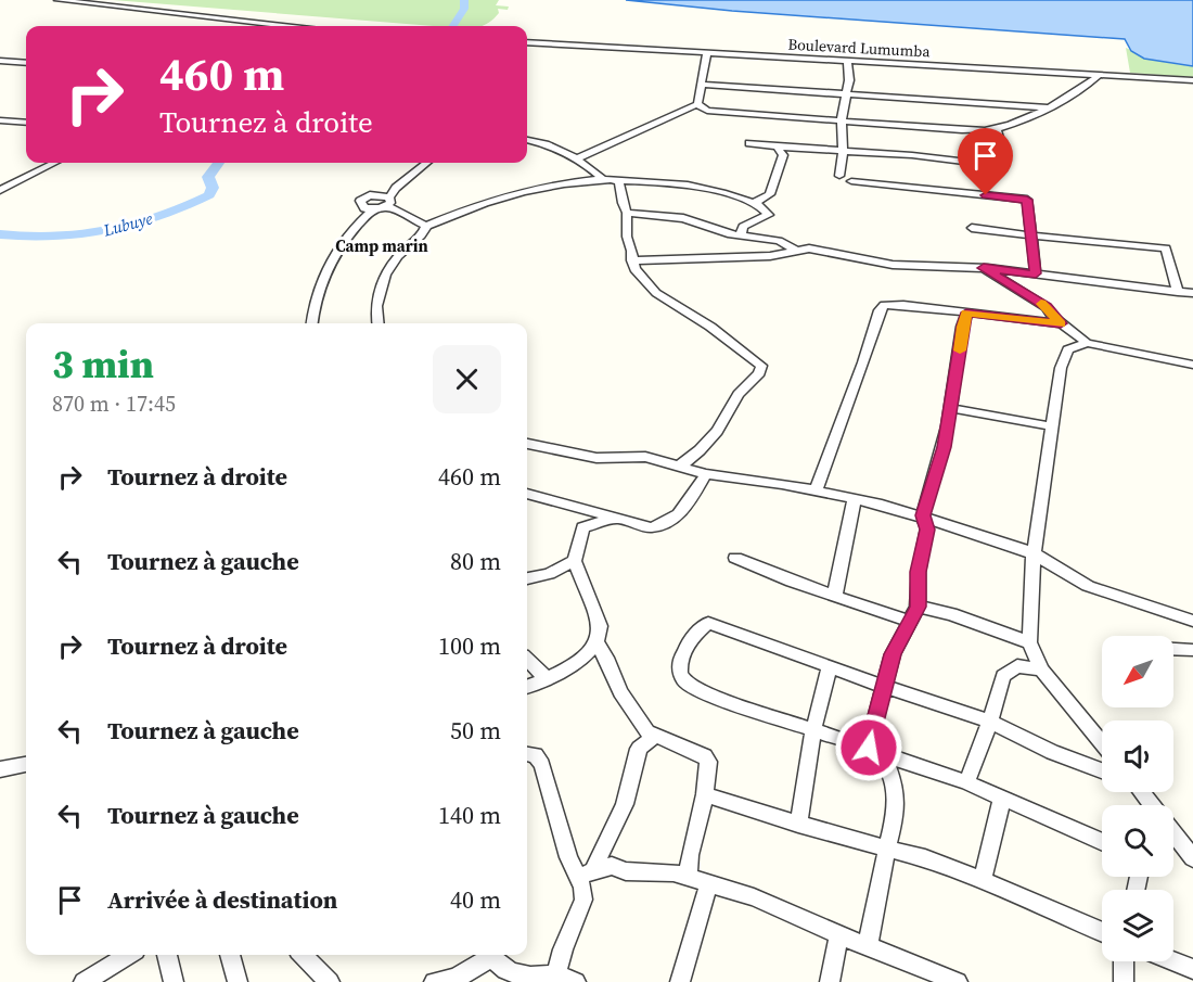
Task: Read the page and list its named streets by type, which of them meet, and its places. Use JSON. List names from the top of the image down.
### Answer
{
  "streets": {
    "street": ["Boulevard Lumumba"]
  },
  "districts": ["Camp marin"],
  "water": ["Lubuye"],
  "north": "bottom left",
  "page": {
    "turn": ["460 m", "Tournez à droite"],
    "heading": ["3 min", "870 m · 17:45"],
    "list": [
      {
        "name": "Tournez à droite",
        "value": "460 m"
      },
      {
        "name": "Tournez à gauche",
        "value": "80 m"
      },
      {
        "name": "Tournez à droite",
        "value": "100 m"
      },
      {
        "name": "Tournez à gauche",
        "value": "50 m"
      },
      {
        "name": "Tournez à gauche",
        "value": "140 m"
      },
      {
        "name": "Arrivée à destination",
        "value": "40 m"
      }
    ]
  }
}
